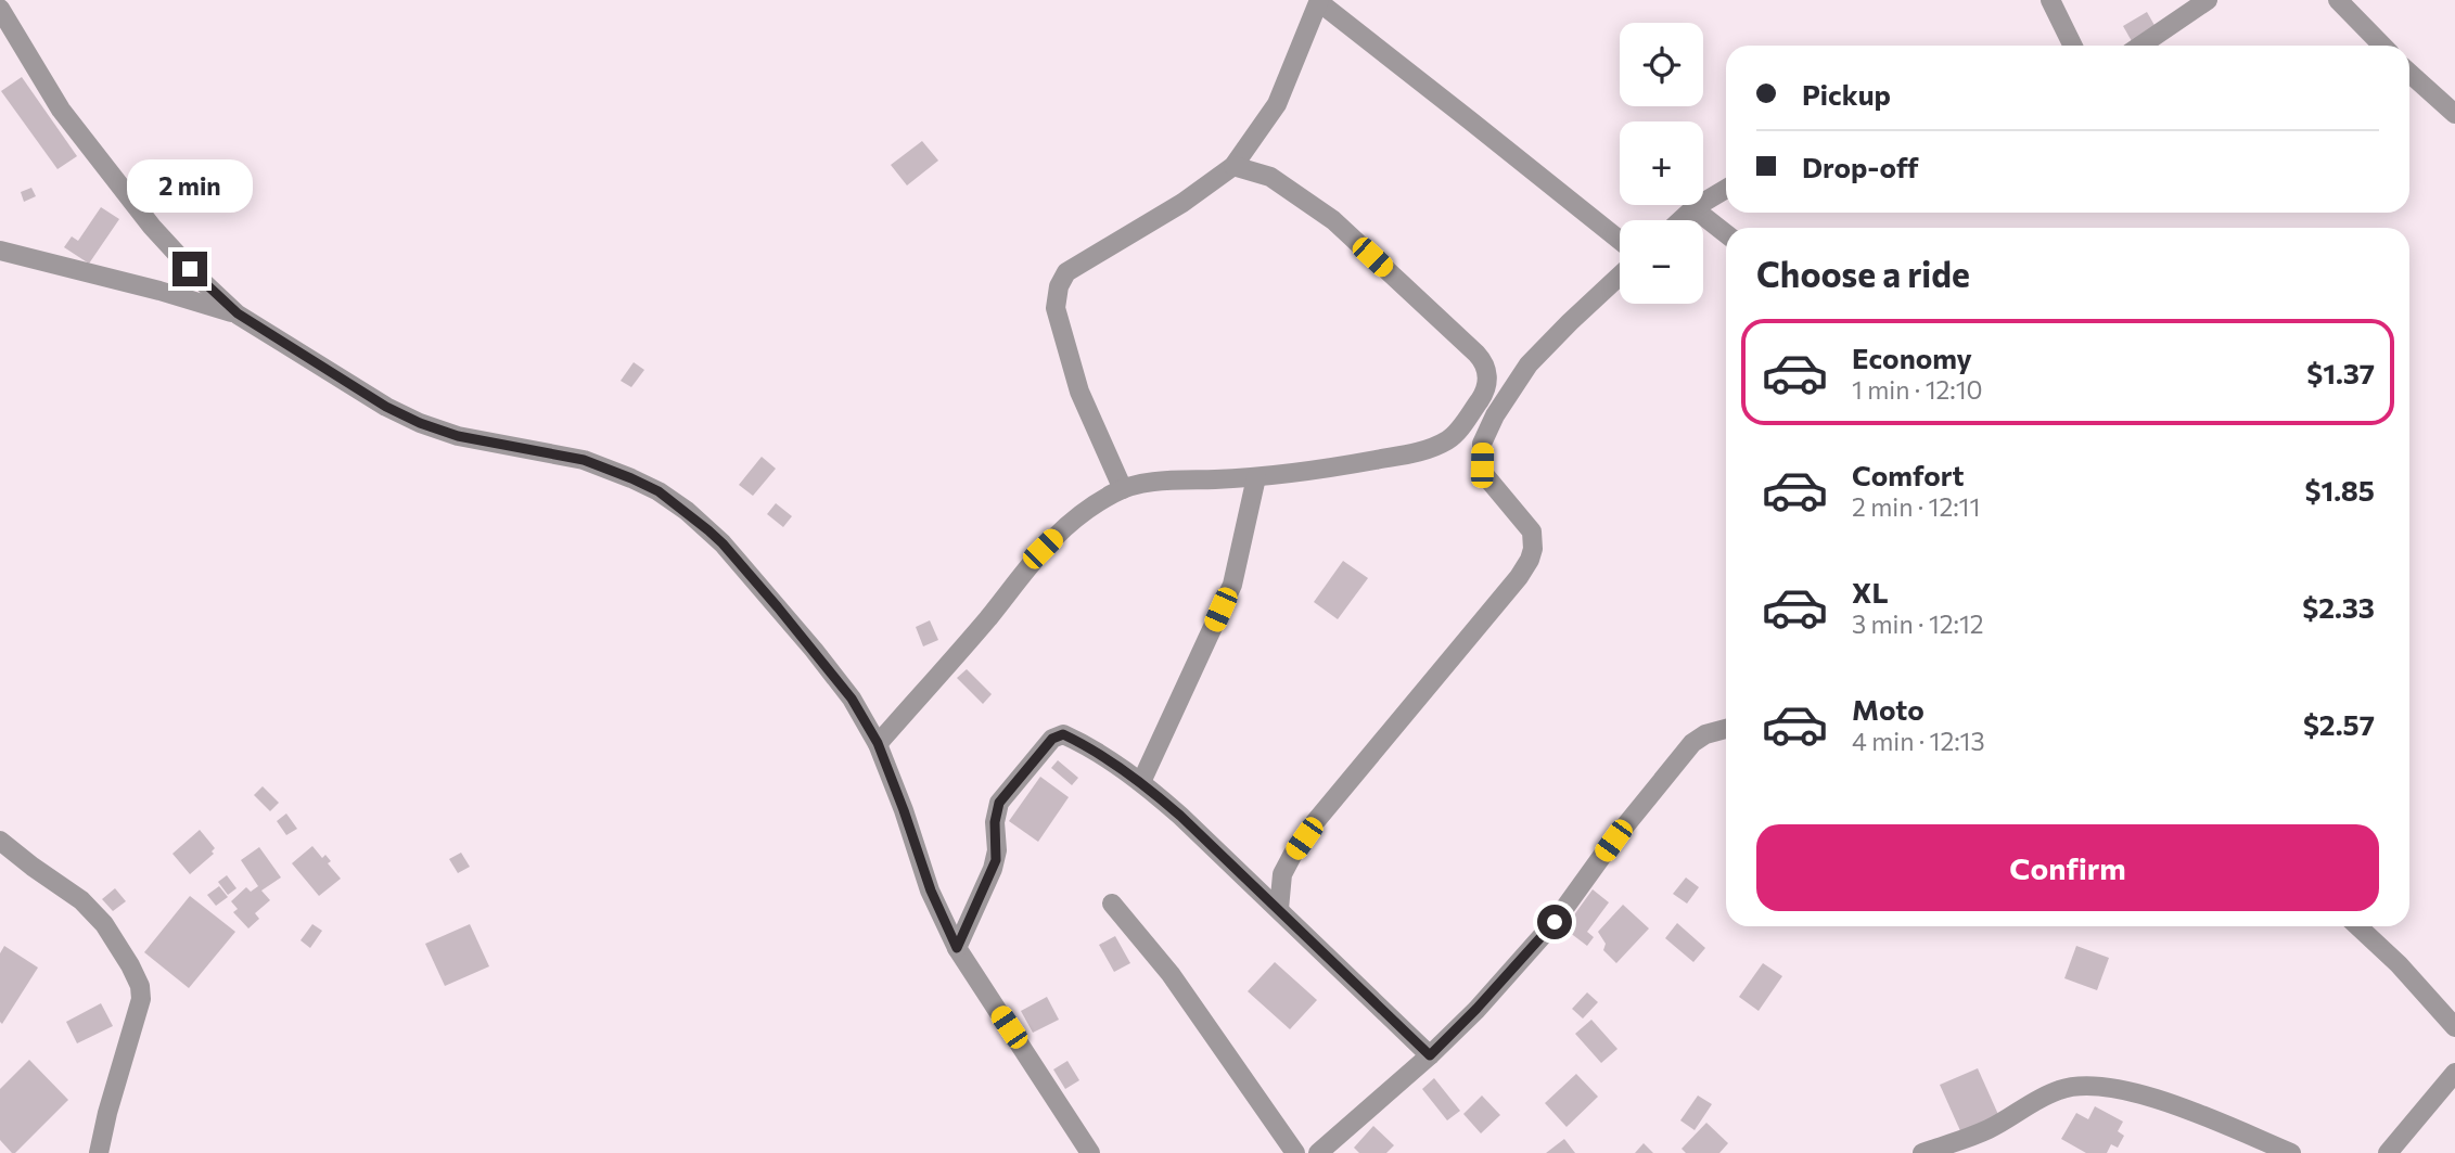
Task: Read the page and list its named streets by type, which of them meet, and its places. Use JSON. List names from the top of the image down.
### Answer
{
  "page": {
    "map_buttons": ["+", "−"],
    "banner": ["Pickup", "Drop-off"],
    "bubble": "2 min",
    "heading": "Choose a ride",
    "list": [
      {
        "name": "Economy",
        "note": "1 min · 12:10",
        "value": "$1.37"
      },
      {
        "name": "Comfort",
        "note": "2 min · 12:11",
        "value": "$1.85"
      },
      {
        "name": "XL",
        "note": "3 min · 12:12",
        "value": "$2.33"
      },
      {
        "name": "Moto",
        "note": "4 min · 12:13",
        "value": "$2.57"
      }
    ],
    "buttons": "Confirm"
  }
}
